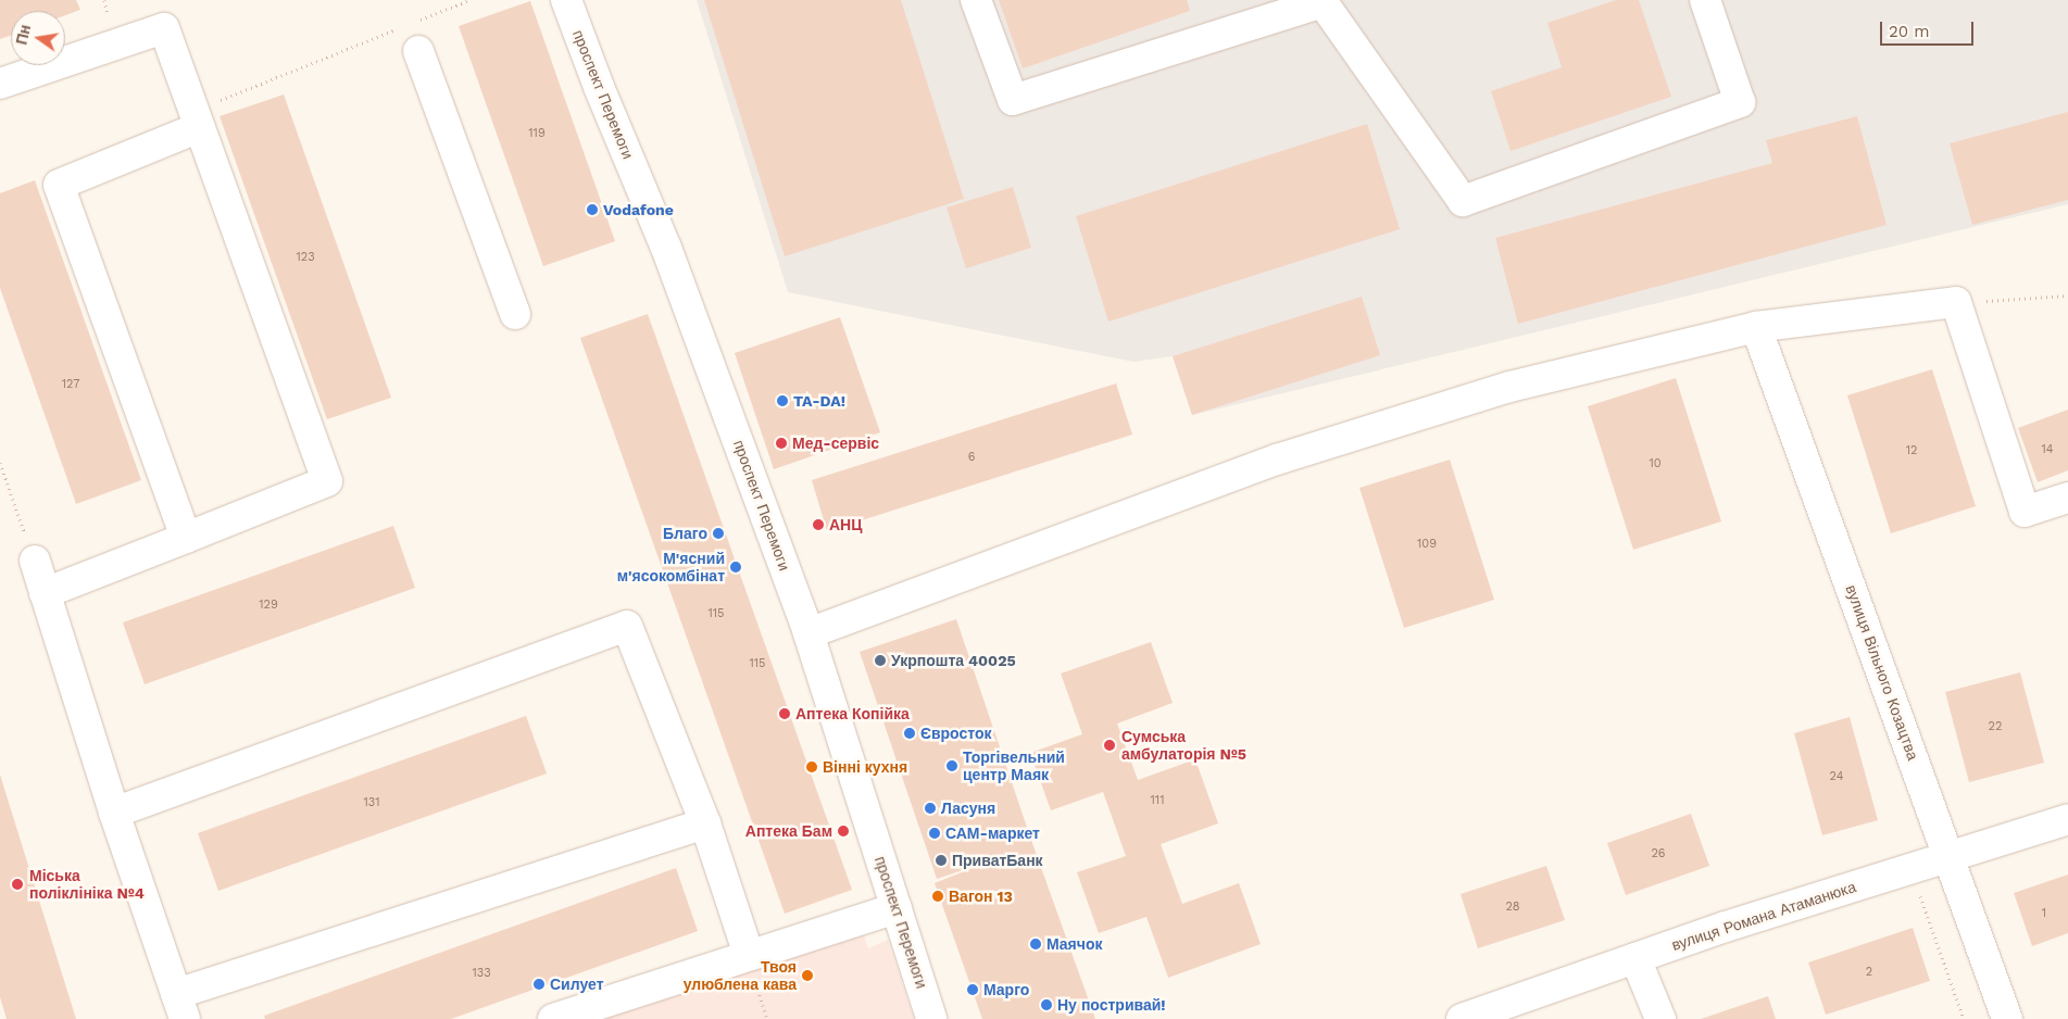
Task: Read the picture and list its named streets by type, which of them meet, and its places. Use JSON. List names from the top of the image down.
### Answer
{
  "streets": {
    "street": ["проспект Перемоги", "вулиця Вільного Козацтва", "вулиця Романа Атаманюка"]
  },
  "crossings": [
    ["вулиця Вільного Козацтва", "вулиця Романа Атаманюка"]
  ],
  "places": [
    "Vodafone",
    "TA-DA!",
    "Мед-сервіс",
    "АНЦ",
    "Благо",
    "М'ясний м'ясокомбінат",
    "Укрпошта 40025",
    "Аптека Копійка",
    "Євросток",
    "Сумська амбулаторія №5",
    "Торгівельний центр Маяк",
    "Вінні кухня",
    "Ласуня",
    "Аптека Бам",
    "САМ-маркет",
    "ПриватБанк",
    "Міська поліклініка №4",
    "Вагон 13",
    "Маячок",
    "Твоя улюблена кава",
    "Силует",
    "Марго",
    "Ну постривай!"
  ],
  "house_numbers": [
    "119",
    "123",
    "127",
    "14",
    "12",
    "6",
    "10",
    "109",
    "129",
    "115",
    "115",
    "22",
    "24",
    "111",
    "131",
    "26",
    "28",
    "1",
    "2",
    "133"
  ],
  "scale_bar": "20 m",
  "north": "left"
}
